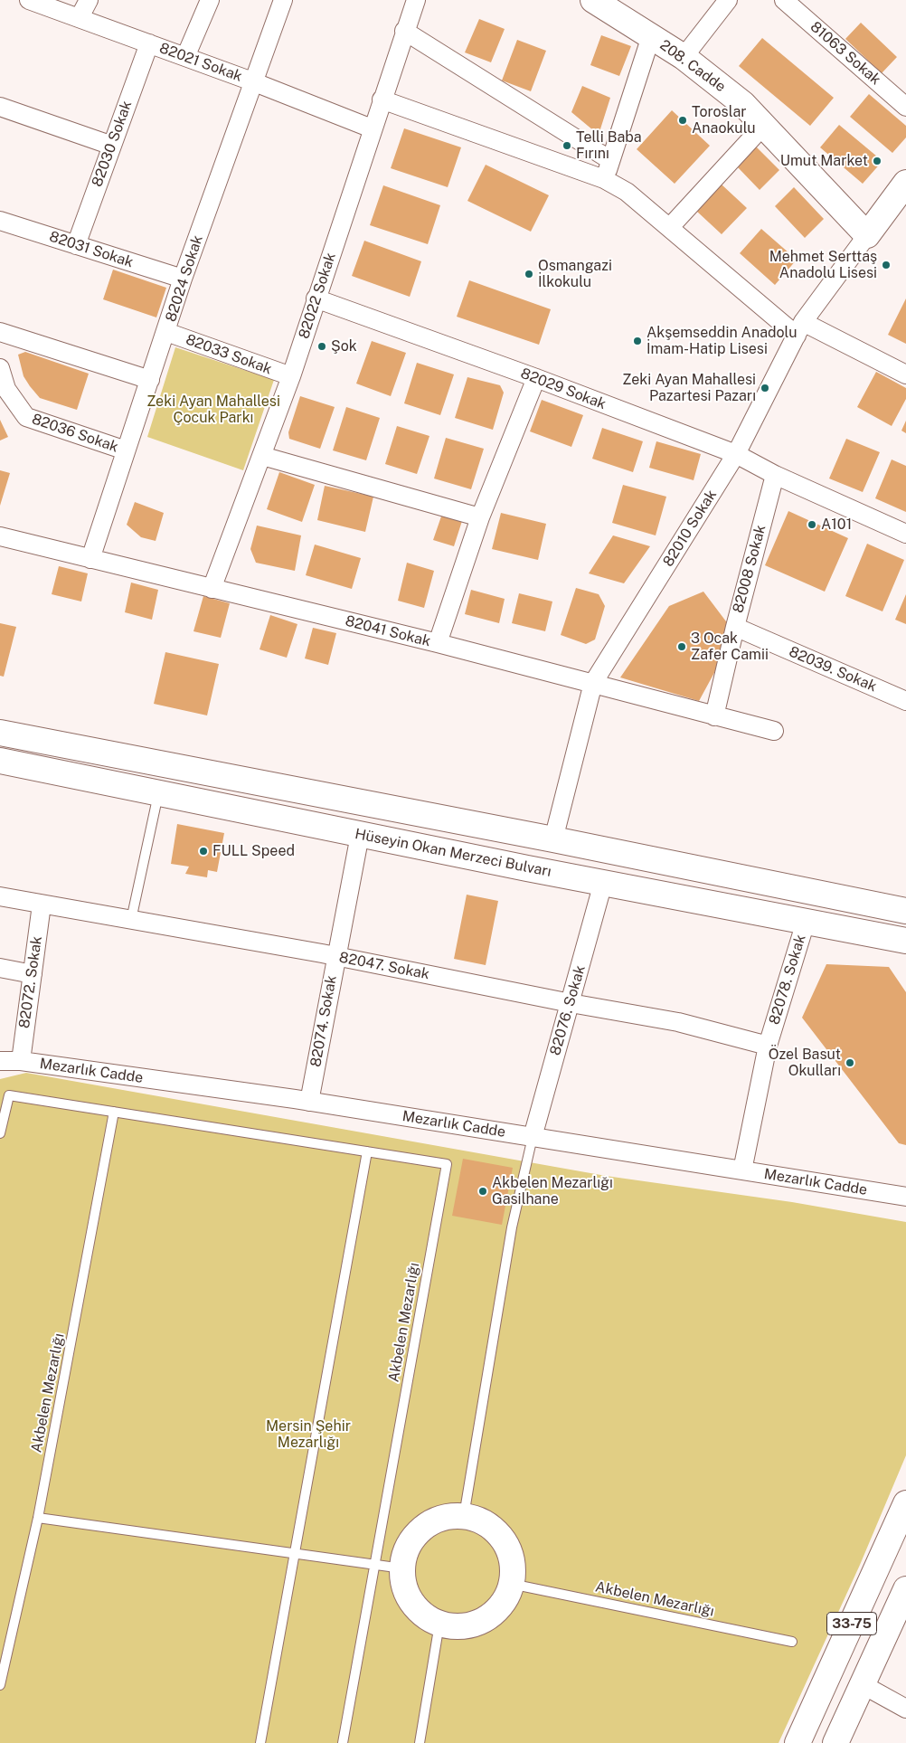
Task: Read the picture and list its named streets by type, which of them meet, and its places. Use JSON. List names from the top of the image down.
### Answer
{
  "streets": {
    "main road": ["208. Cadde", "Hüseyin Okan Merzeci Bulvarı", "33-75"],
    "street": [
      "81063 Sokak",
      "82021 Sokak",
      "82030 Sokak",
      "82031 Sokak",
      "82024 Sokak",
      "82022 Sokak",
      "82033 Sokak",
      "82029 Sokak",
      "82036 Sokak",
      "82010 Sokak",
      "82008 Sokak",
      "82041 Sokak",
      "82039. Sokak",
      "82047. Sokak",
      "82078. Sokak",
      "82072. Sokak",
      "82076. Sokak",
      "82074. Sokak",
      "Mezarlık Cadde"
    ],
    "lane": ["Akbelen Mezarlığı"]
  },
  "crossings": [
    ["82021 Sokak", "82030 Sokak"],
    ["82021 Sokak", "82024 Sokak"],
    ["82021 Sokak", "82022 Sokak"],
    ["208. Cadde", "82010 Sokak"],
    ["82030 Sokak", "82031 Sokak"],
    ["82031 Sokak", "82024 Sokak"],
    ["82024 Sokak", "82033 Sokak"],
    ["82024 Sokak", "82036 Sokak"],
    ["82024 Sokak", "82041 Sokak"],
    ["82022 Sokak", "82033 Sokak"],
    ["82022 Sokak", "82029 Sokak"],
    ["82022 Sokak", "82041 Sokak"],
    ["82029 Sokak", "82010 Sokak"],
    ["82029 Sokak", "82008 Sokak"],
    ["82010 Sokak", "82041 Sokak"],
    ["82008 Sokak", "82041 Sokak"],
    ["82008 Sokak", "82039. Sokak"],
    ["Hüseyin Okan Merzeci Bulvarı", "82078. Sokak"],
    ["Hüseyin Okan Merzeci Bulvarı", "82076. Sokak"],
    ["Hüseyin Okan Merzeci Bulvarı", "82074. Sokak"],
    ["82047. Sokak", "82078. Sokak"],
    ["82047. Sokak", "82072. Sokak"],
    ["82047. Sokak", "82076. Sokak"],
    ["82047. Sokak", "82074. Sokak"],
    ["82078. Sokak", "Mezarlık Cadde"],
    ["82072. Sokak", "Mezarlık Cadde"],
    ["82076. Sokak", "Mezarlık Cadde"],
    ["82074. Sokak", "Mezarlık Cadde"]
  ],
  "parks": ["Zeki Ayan Mahallesi Çocuk Parkı", "Mersin Şehir Mezarlığı"],
  "places": [
    "Toroslar Anaokulu",
    "Telli Baba Fırını",
    "Umut Market",
    "Mehmet Serttaş Anadolu Lisesi",
    "Osmangazi İlkokulu",
    "Akşemseddin Anadolu İmam-Hatip Lisesi",
    "Şok",
    "Zeki Ayan Mahallesi Pazartesi Pazarı",
    "A101",
    "3 Ocak Zafer Camii",
    "FULL Speed",
    "Özel Basut Okulları",
    "Akbelen Mezarlığı Gasilhane"
  ]
}
